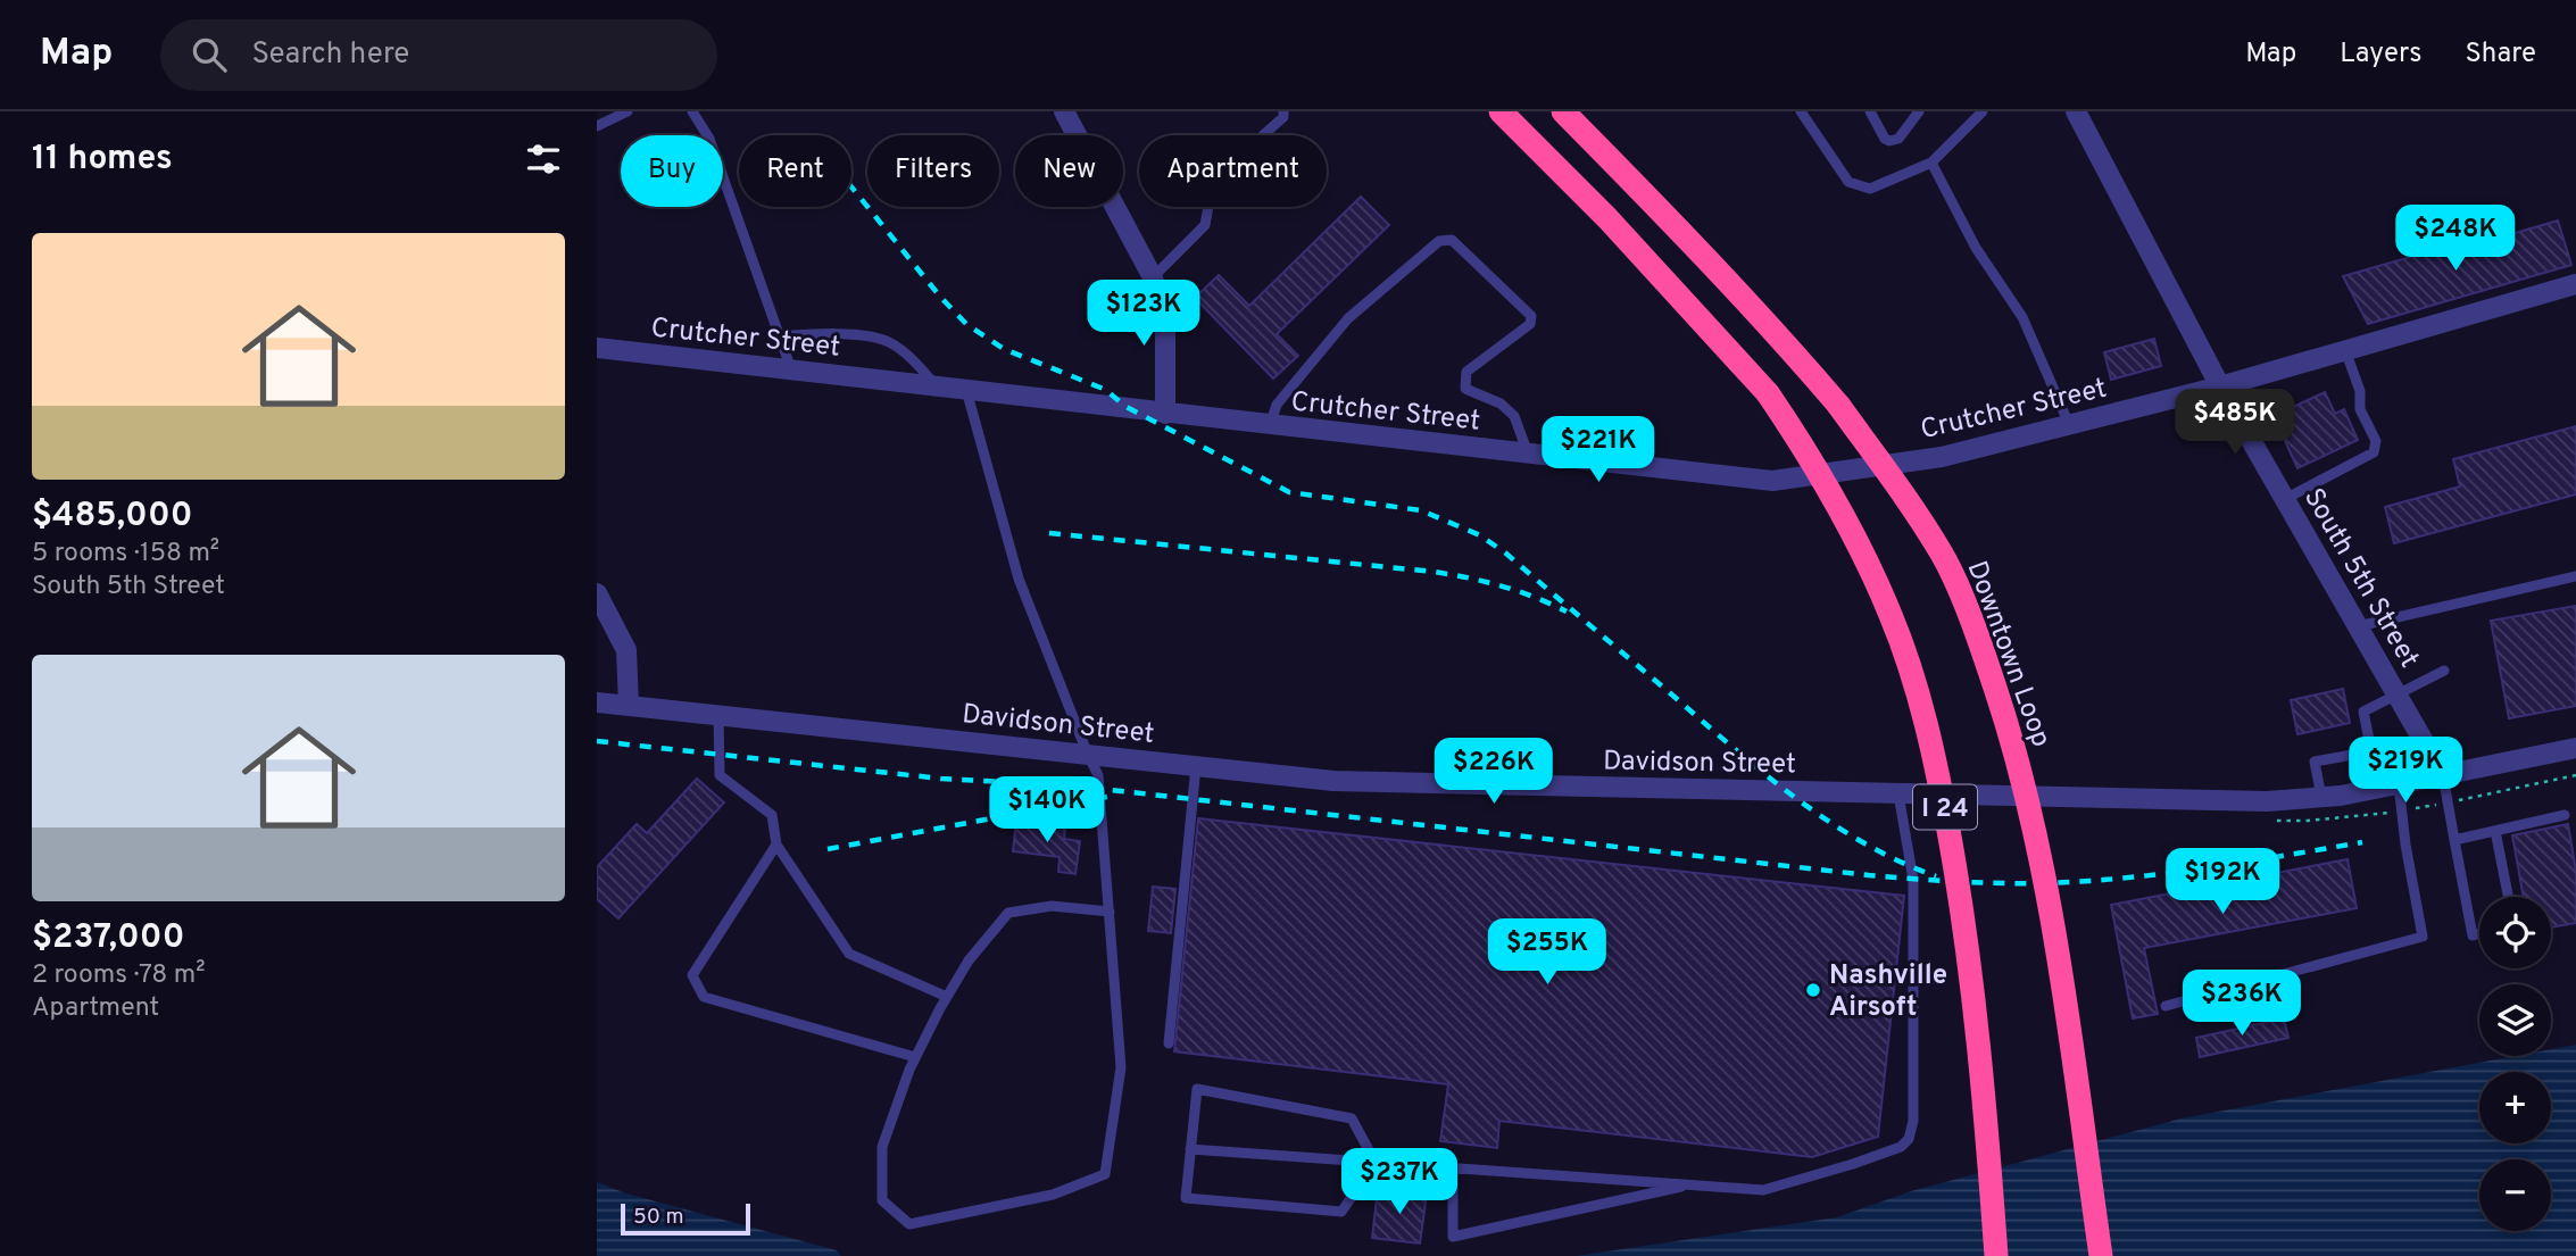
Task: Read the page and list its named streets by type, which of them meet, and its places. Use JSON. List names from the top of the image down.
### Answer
{
  "streets": {
    "highway": ["Downtown Loop", "I 24"],
    "street": ["Crutcher Street", "South 5th Street", "Davidson Street"]
  },
  "crossings": [
    ["Crutcher Street", "South 5th Street"],
    ["South 5th Street", "Davidson Street"]
  ],
  "places": ["Nashville Airsoft"],
  "scale_bar": "50 m",
  "page": {
    "header": "Map",
    "search": "Search here",
    "nav": ["Map", "Layers", "Share"],
    "heading": "11 homes",
    "chip": [
      "Buy",
      "Rent",
      "Filters",
      "New",
      "Apartment"
    ],
    "price": [
      "$248K",
      "$123K",
      "$485K",
      "$221K",
      "$219K",
      "$226K",
      "$140K",
      "$192K",
      "$255K",
      "$236K",
      "$237K"
    ],
    "list": [
      {
        "name": "$485,000",
        "note": "5 rooms · 158 m² · South 5th Street"
      },
      {
        "name": "$237,000",
        "note": "2 rooms · 78 m² · Apartment"
      }
    ],
    "map_buttons": ["+", "−"],
    "scale": "50 m"
  }
}
